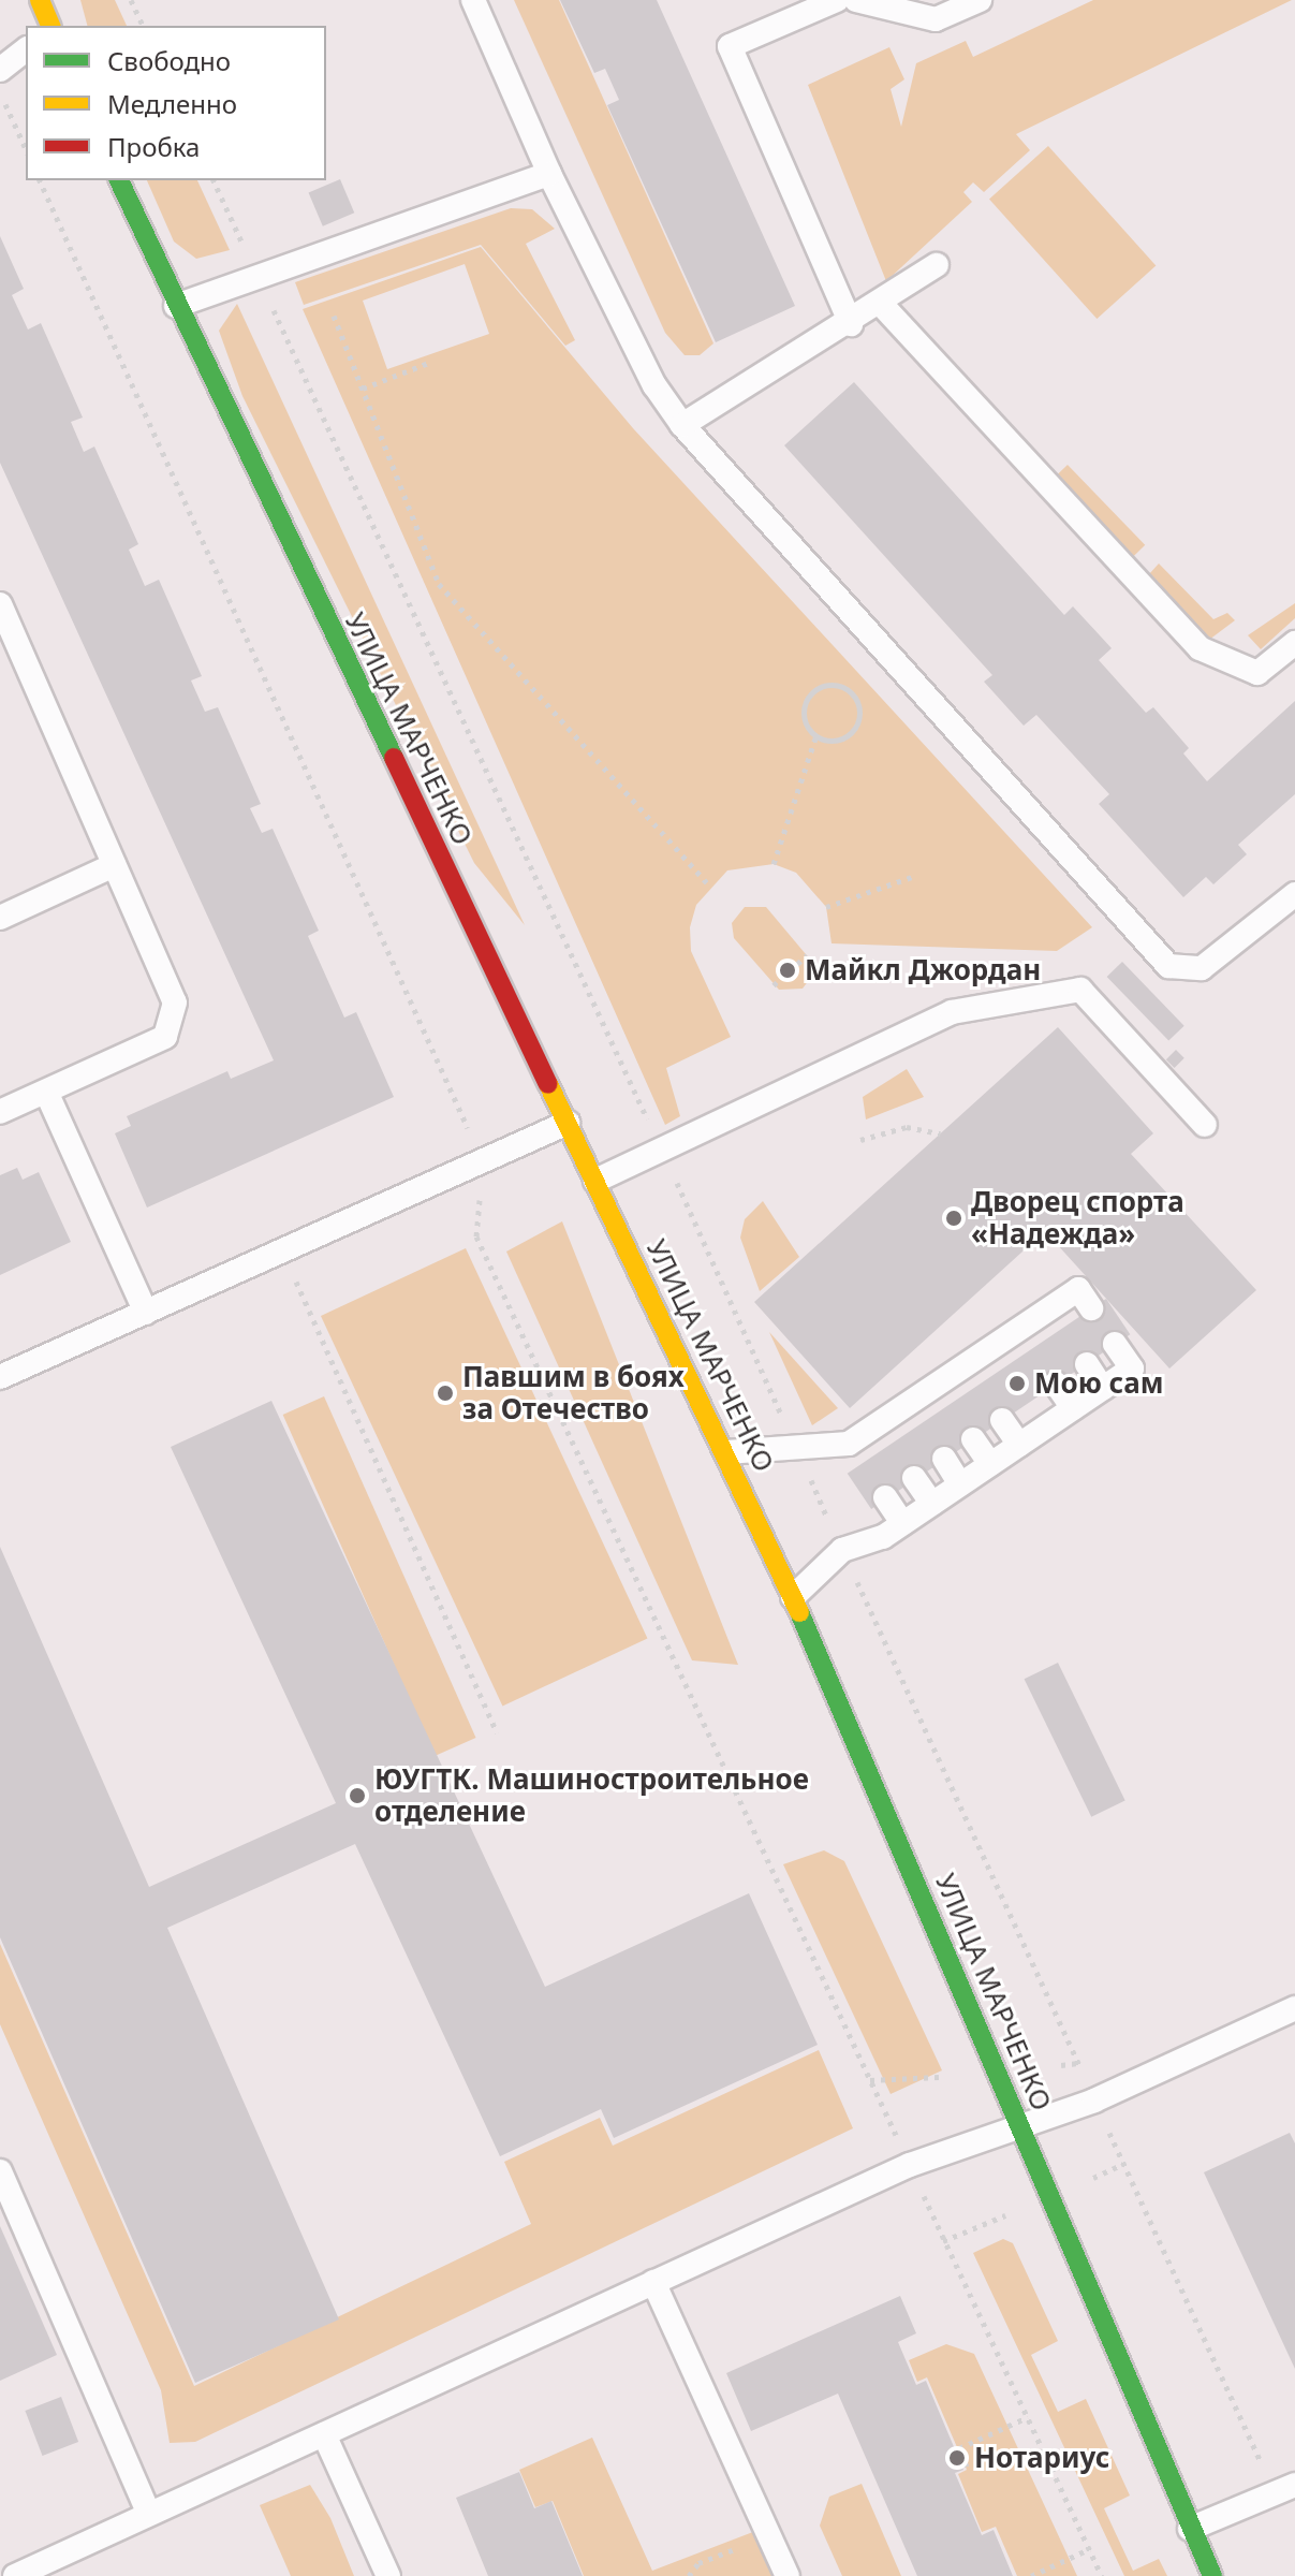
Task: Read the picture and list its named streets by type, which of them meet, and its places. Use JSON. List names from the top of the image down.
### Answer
{
  "streets": {
    "street": ["УЛИЦА МАРЧЕНКО"]
  },
  "places": [
    "Майкл Джордан",
    "Дворец спорта «Надежда»",
    "Мою сам",
    "Павшим в боях за Отечество",
    "ЮУГТК. Машиностроительное отделение",
    "Нотариус"
  ],
  "legend": ["Свободно", "Медленно", "Пробка"]
}
